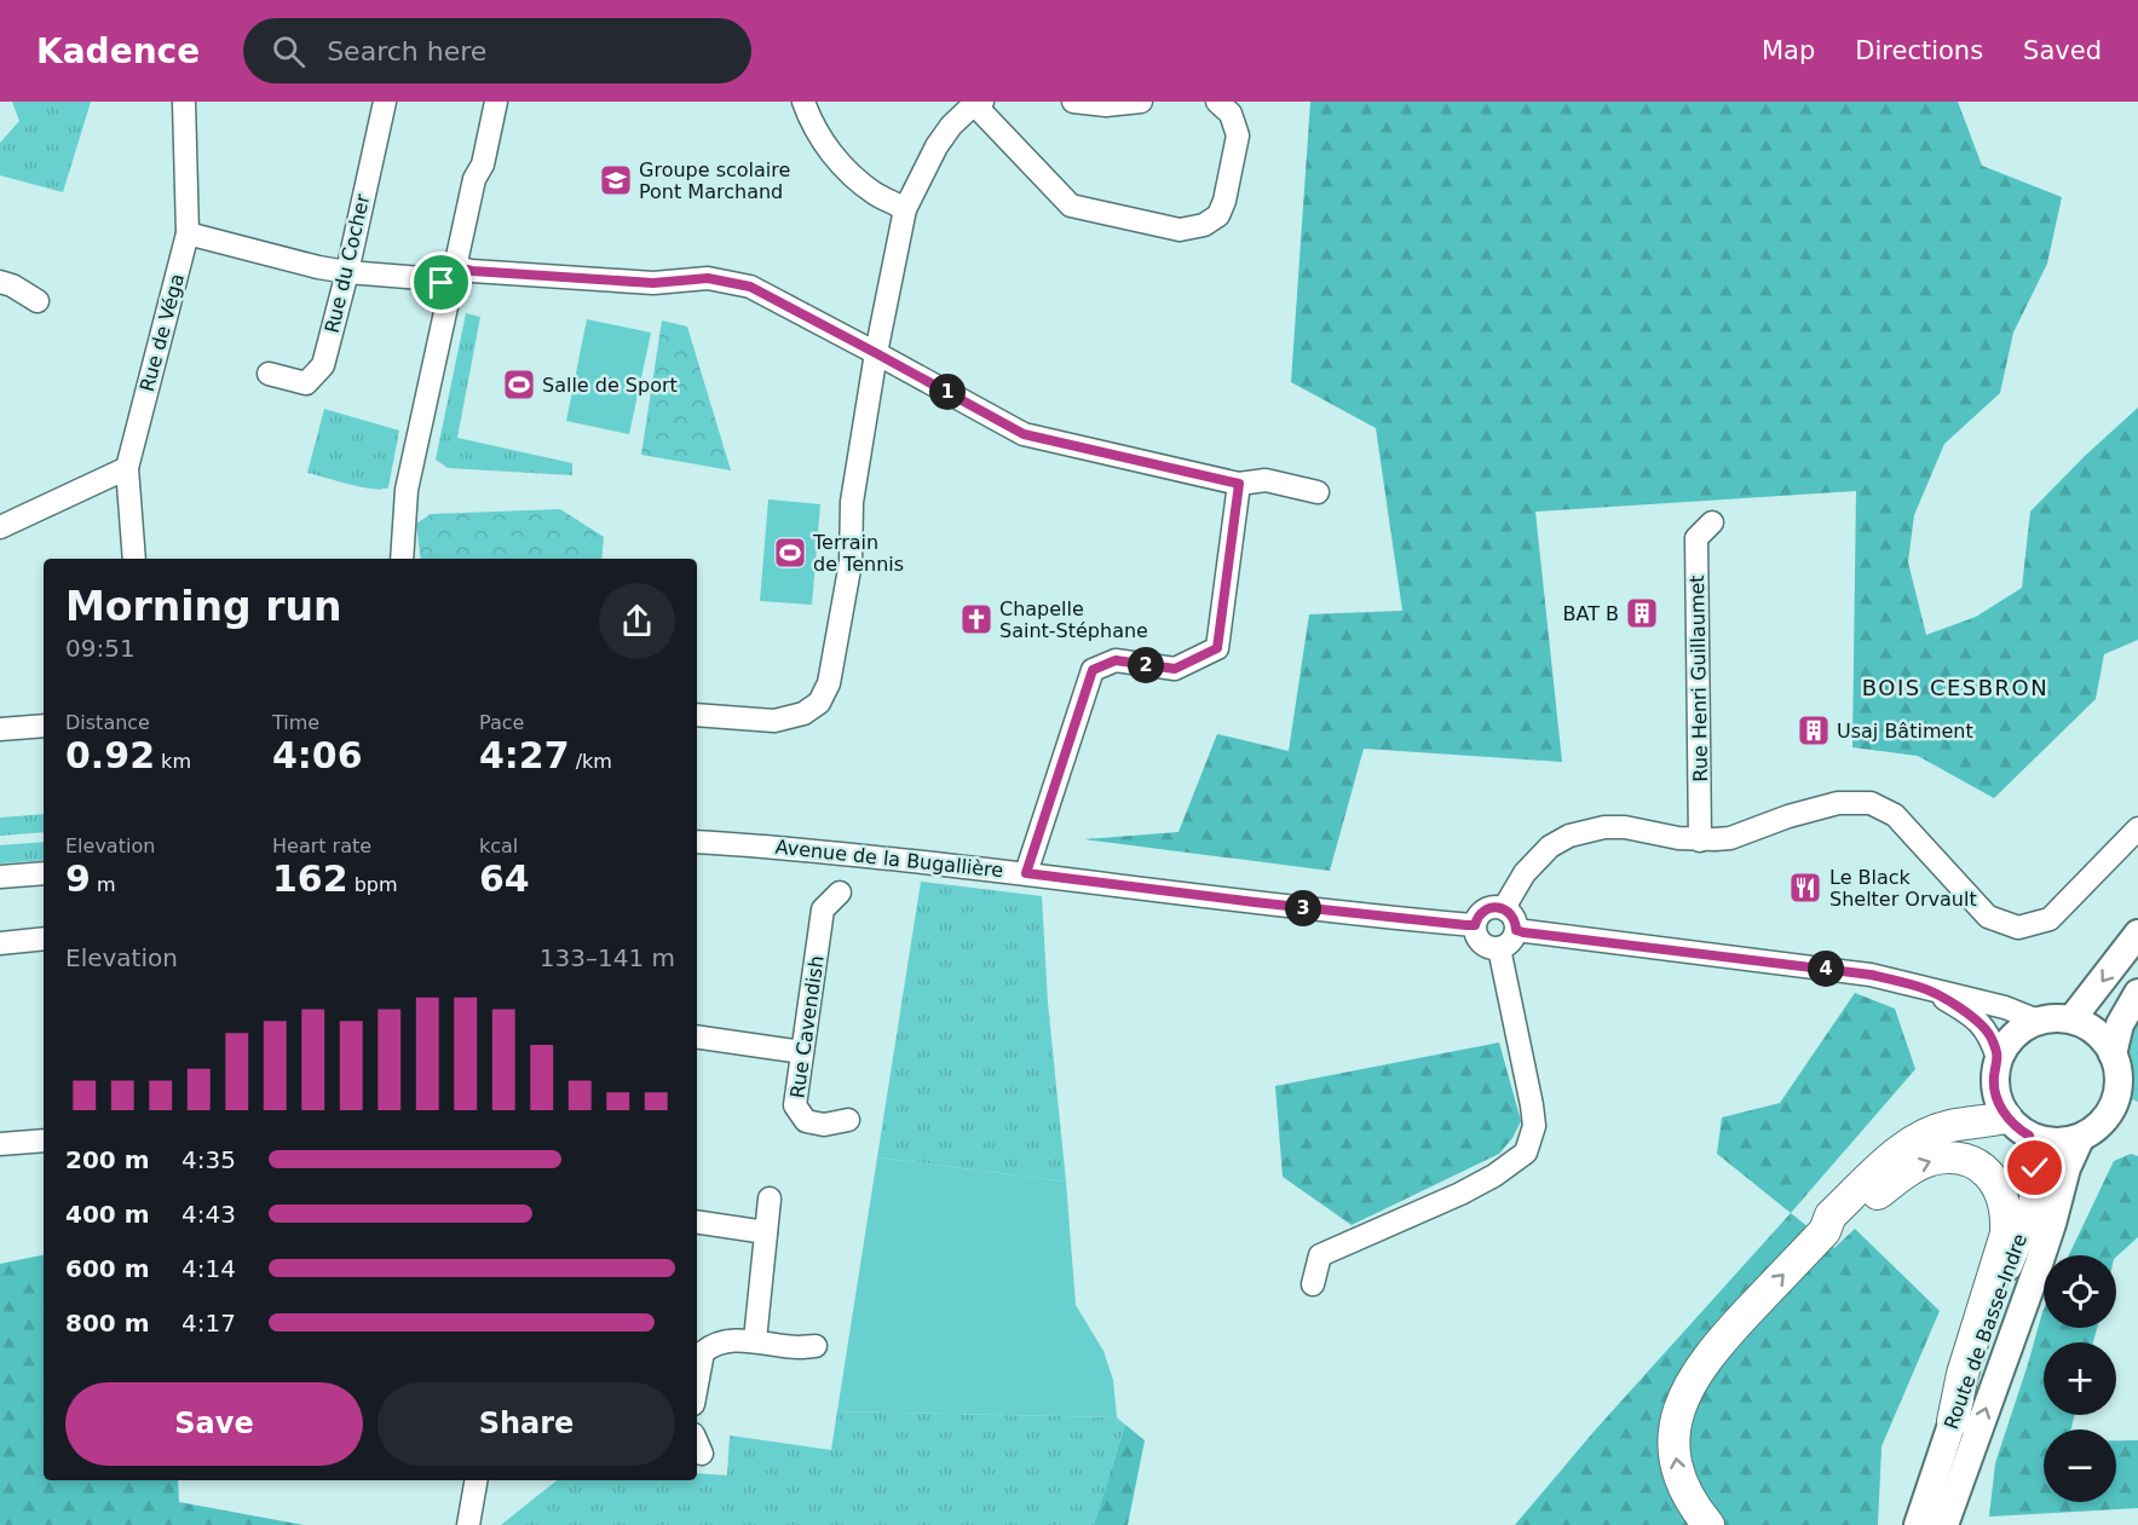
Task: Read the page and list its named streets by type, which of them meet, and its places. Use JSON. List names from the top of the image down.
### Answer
{
  "streets": {
    "main road": ["Route de Basse-Indre"],
    "street": [
      "Rue du Cocher",
      "Rue de Véga",
      "Rue Henri Guillaumet",
      "Avenue de la Bugallière",
      "Rue Cavendish"
    ]
  },
  "districts": ["BOIS CESBRON"],
  "places": {
    "school or university": ["Groupe scolaire Pont Marchand"],
    "sports": ["Salle de Sport", "Terrain de Tennis"],
    "building": ["BAT B", "Usaj Bâtiment"],
    "church": ["Chapelle Saint-Stéphane"],
    "restaurant": ["Le Black Shelter Orvault"]
  },
  "page": {
    "header": "Kadence",
    "search": "Search here",
    "nav": ["Map", "Directions", "Saved"],
    "pins": [
      "1",
      "2",
      "3",
      "4"
    ],
    "heading": ["Morning run", "09:51"],
    "stats": [
      ["Distance", "0.92 km"],
      ["Time", "4:06"],
      ["Pace", "4:27 /km"],
      ["Elevation", "9 m"],
      ["Heart rate", "162 bpm"],
      ["kcal", "64"]
    ],
    "chart": ["Elevation", "133–141 m"],
    "list": [
      {
        "name": "200 m",
        "note": "4:35"
      },
      {
        "name": "400 m",
        "note": "4:43"
      },
      {
        "name": "600 m",
        "note": "4:14"
      },
      {
        "name": "800 m",
        "note": "4:17"
      }
    ],
    "map_buttons": ["+", "−"],
    "buttons": ["Save", "Share"]
  }
}
